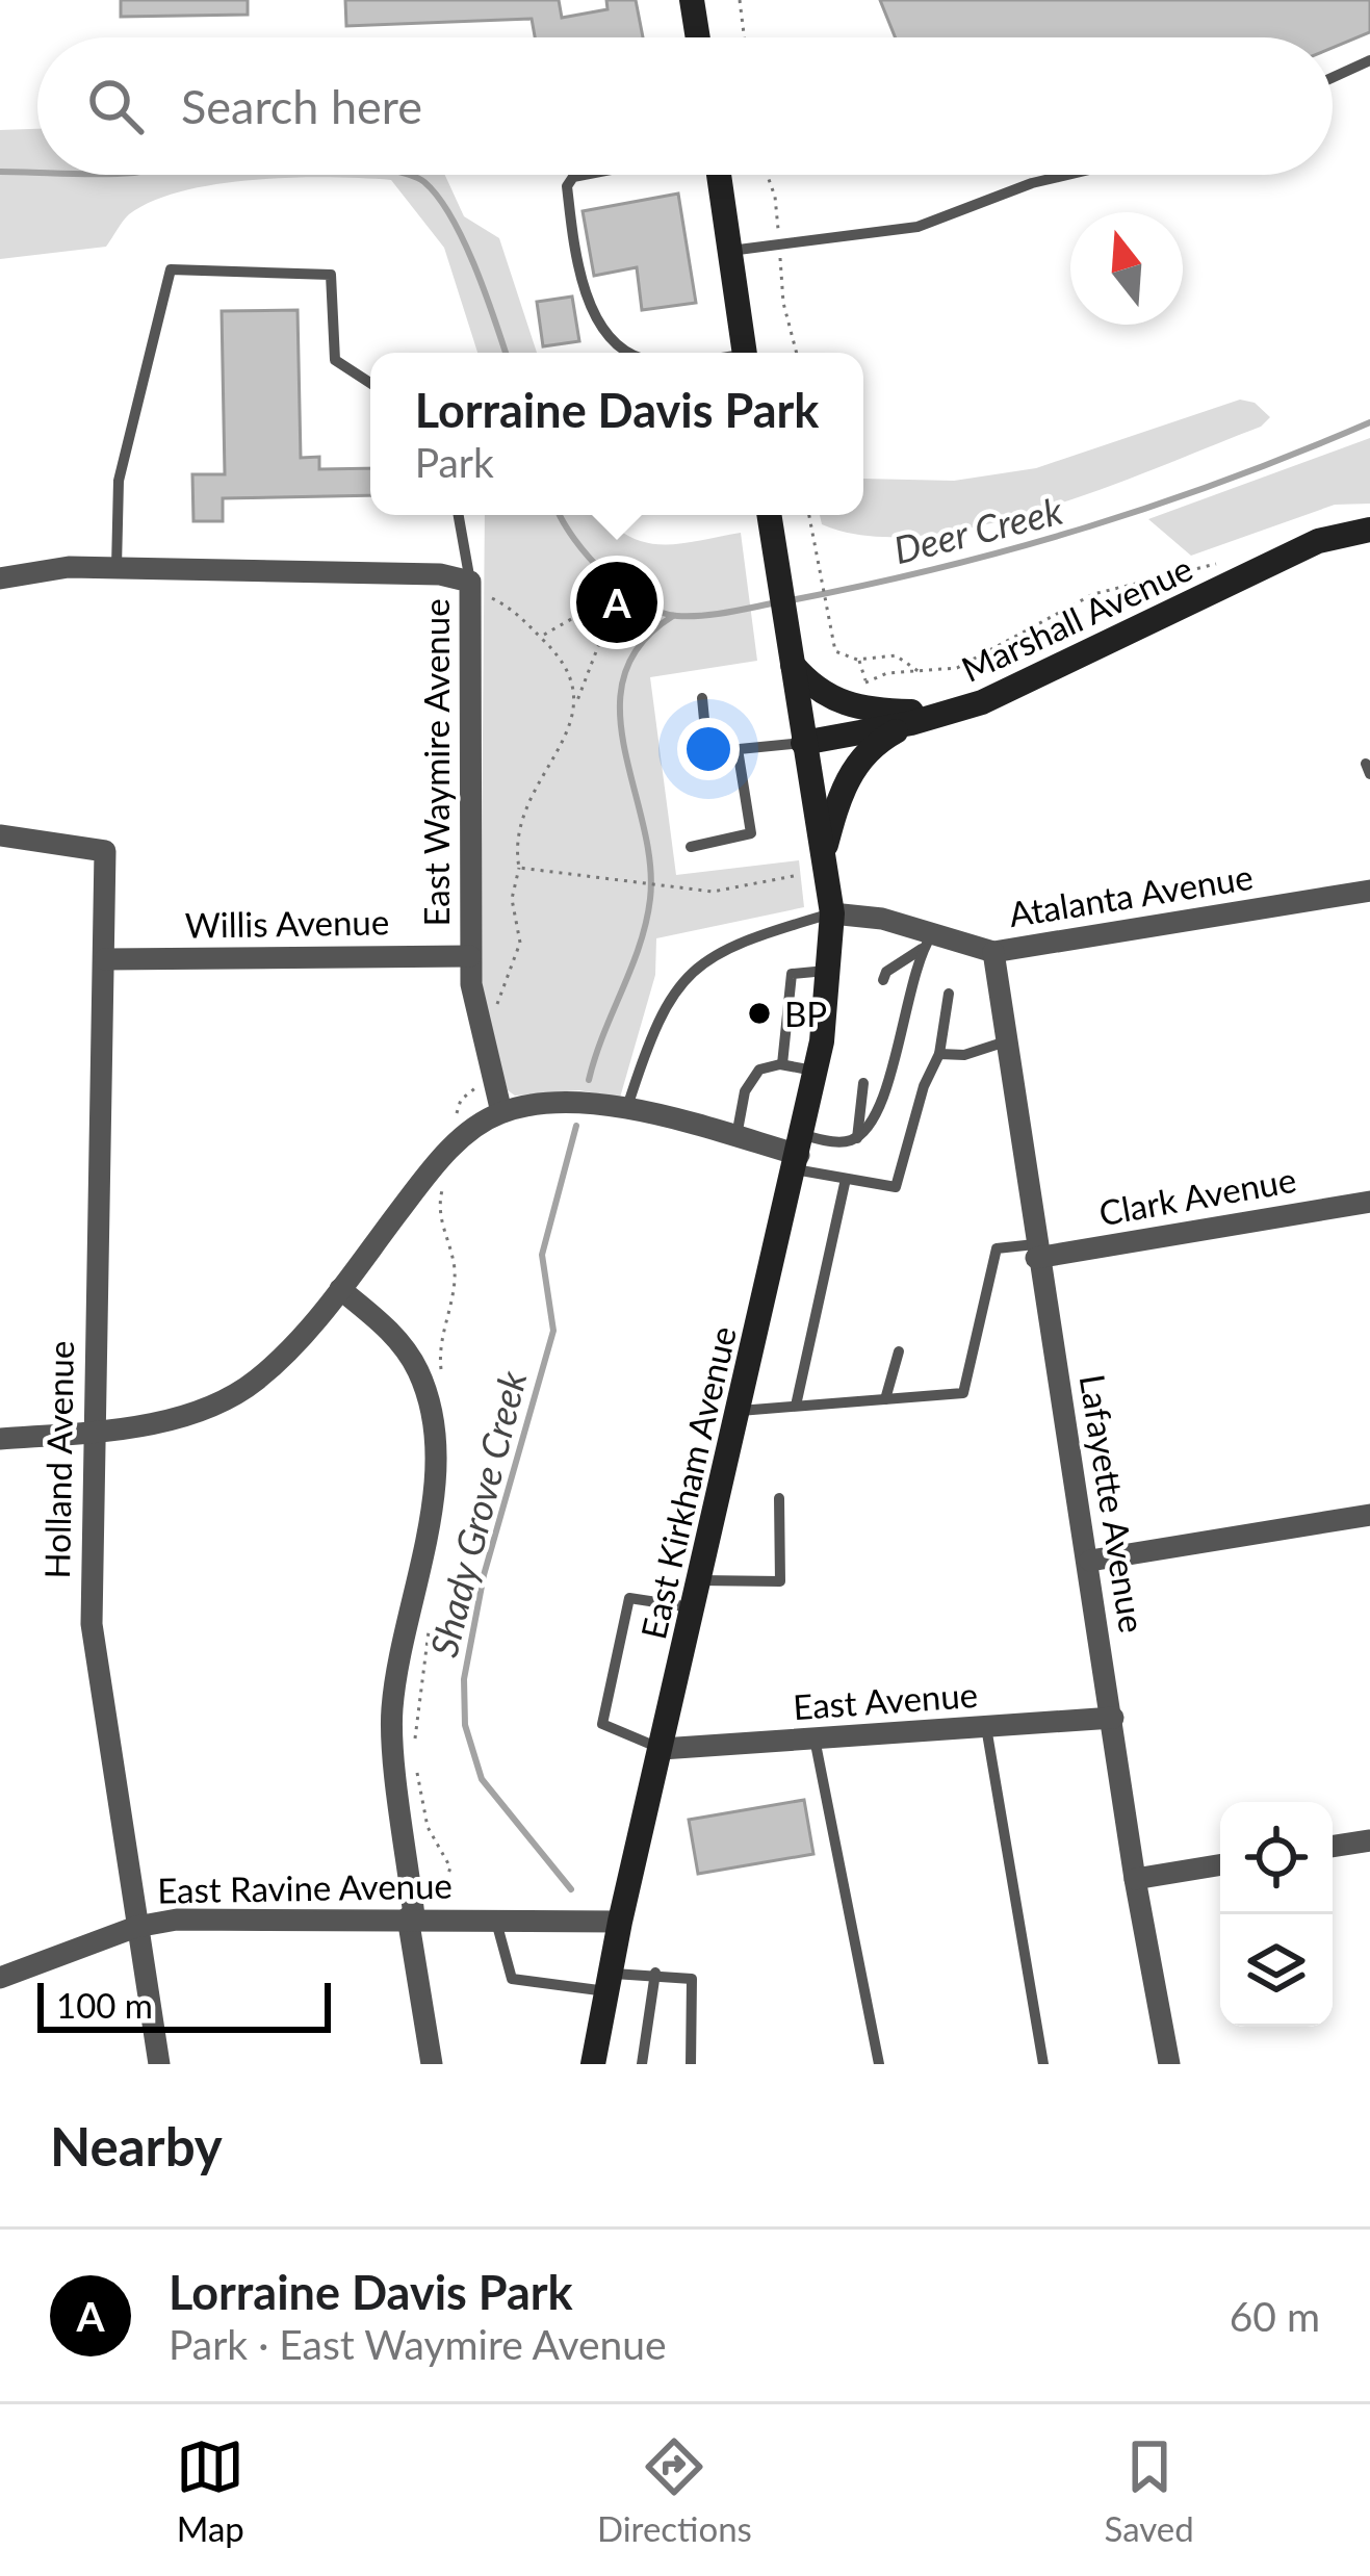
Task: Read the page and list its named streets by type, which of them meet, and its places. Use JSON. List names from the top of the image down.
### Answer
{
  "streets": {
    "main road": ["Marshall Avenue", "East Kirkham Avenue"],
    "street": [
      "East Waymire Avenue",
      "Atalanta Avenue",
      "Willis Avenue",
      "Clark Avenue",
      "Holland Avenue",
      "Lafayette Avenue",
      "East Avenue",
      "East Ravine Avenue"
    ]
  },
  "crossings": [
    ["Marshall Avenue", "East Kirkham Avenue"],
    ["East Waymire Avenue", "Willis Avenue"],
    ["Atalanta Avenue", "East Kirkham Avenue"],
    ["Atalanta Avenue", "Lafayette Avenue"],
    ["Willis Avenue", "Holland Avenue"],
    ["Clark Avenue", "Lafayette Avenue"],
    ["Holland Avenue", "East Ravine Avenue"],
    ["East Kirkham Avenue", "East Avenue"],
    ["East Kirkham Avenue", "East Ravine Avenue"],
    ["Lafayette Avenue", "East Avenue"]
  ],
  "water": ["Deer Creek", "Shady Grove Creek"],
  "places": ["BP"],
  "scale_bar": "100 m",
  "north": "top",
  "page": {
    "search": "Search here",
    "popup": ["Lorraine Davis Park", "Park"],
    "pins": "A",
    "scale": "100 m",
    "heading": "Nearby",
    "list": [
      {
        "mark": "A",
        "name": "Lorraine Davis Park",
        "note": "Park · East Waymire Avenue",
        "value": "60 m"
      }
    ],
    "nav": ["Map", "Directions", "Saved"]
  }
}
